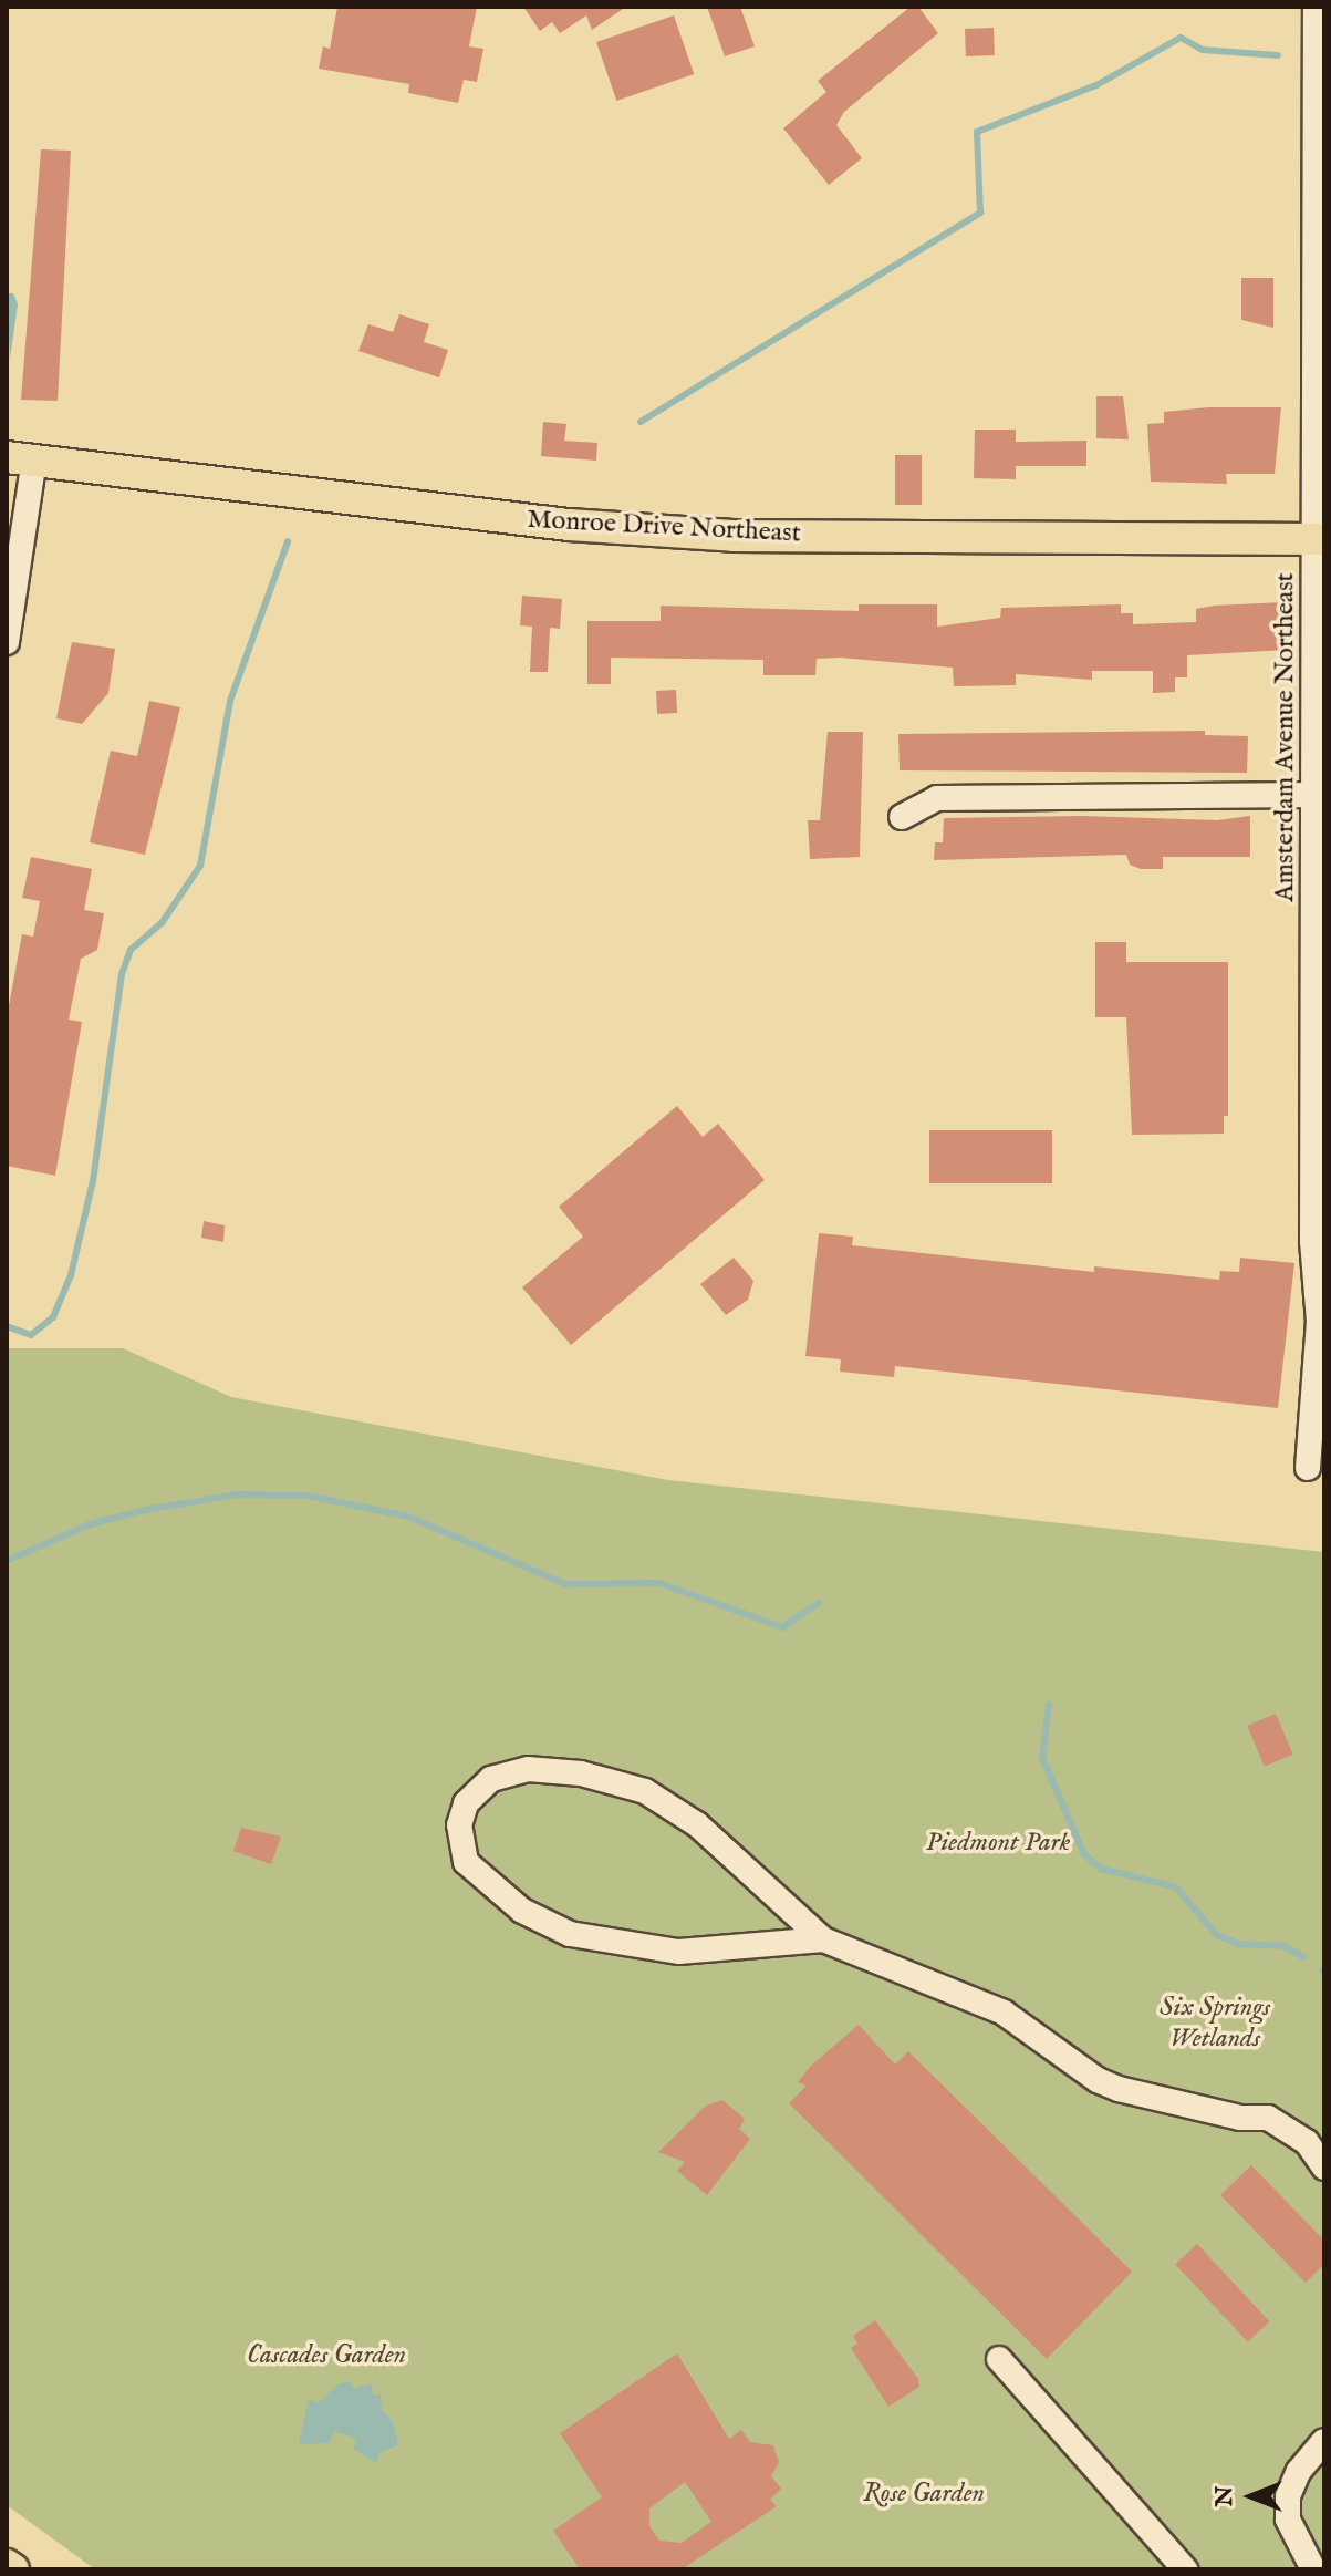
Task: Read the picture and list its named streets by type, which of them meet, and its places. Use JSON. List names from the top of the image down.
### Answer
{
  "streets": {
    "main road": ["Monroe Drive Northeast"],
    "street": ["Amsterdam Avenue Northeast"]
  },
  "crossings": [
    ["Monroe Drive Northeast", "Amsterdam Avenue Northeast"]
  ],
  "parks": [
    "Piedmont Park",
    "Six Springs Wetlands",
    "Cascades Garden",
    "Rose Garden"
  ],
  "north": "left"
}
